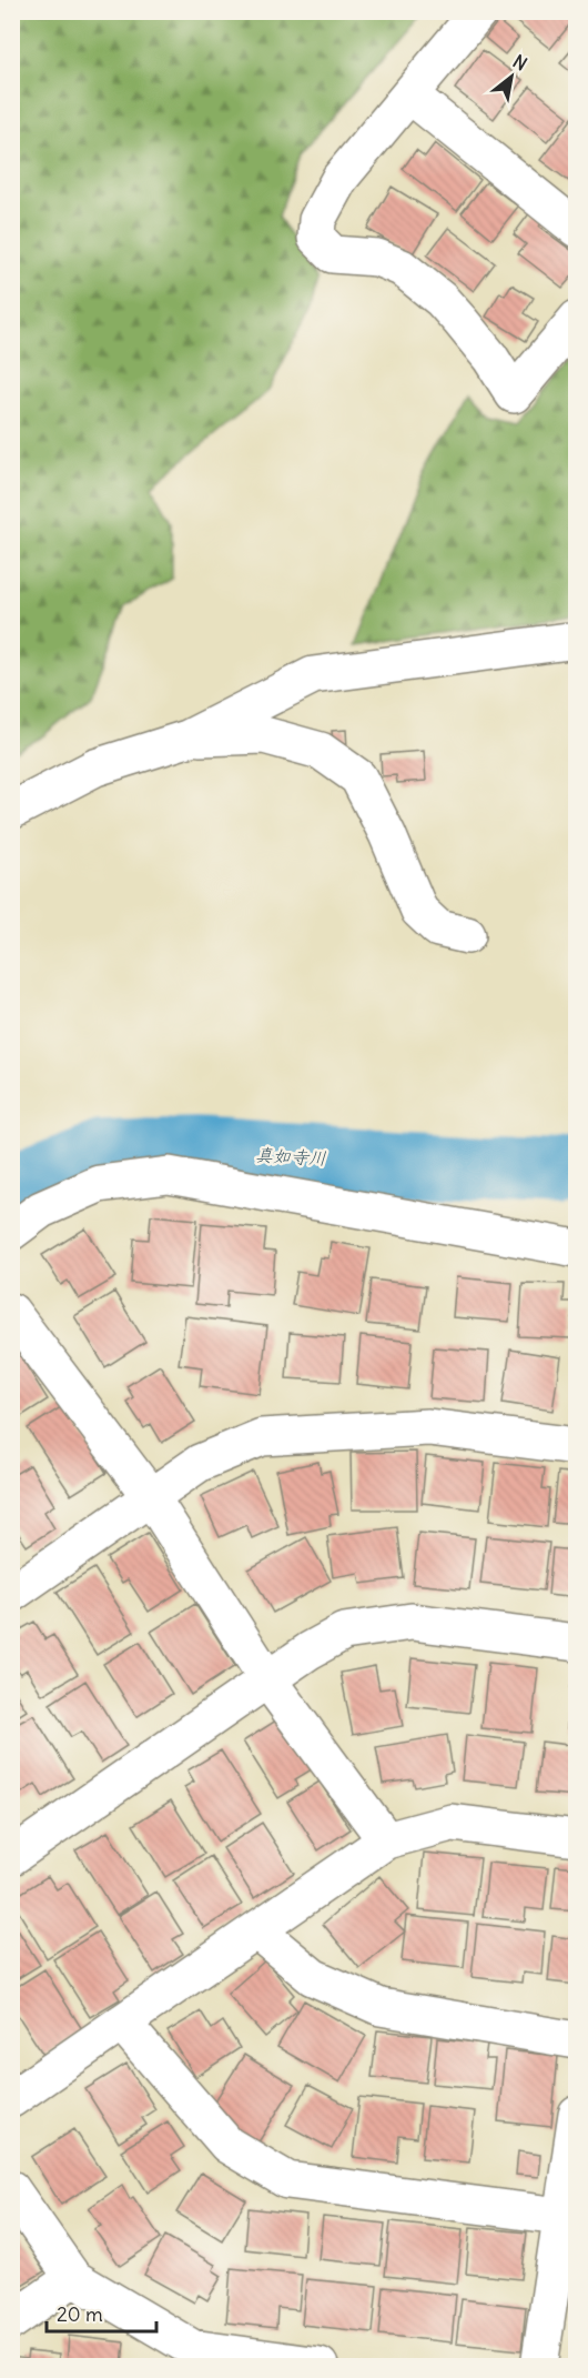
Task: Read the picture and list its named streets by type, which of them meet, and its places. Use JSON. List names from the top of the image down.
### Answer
{
  "water": ["真如寺川"],
  "scale_bar": "20 m",
  "north": "top right"
}
